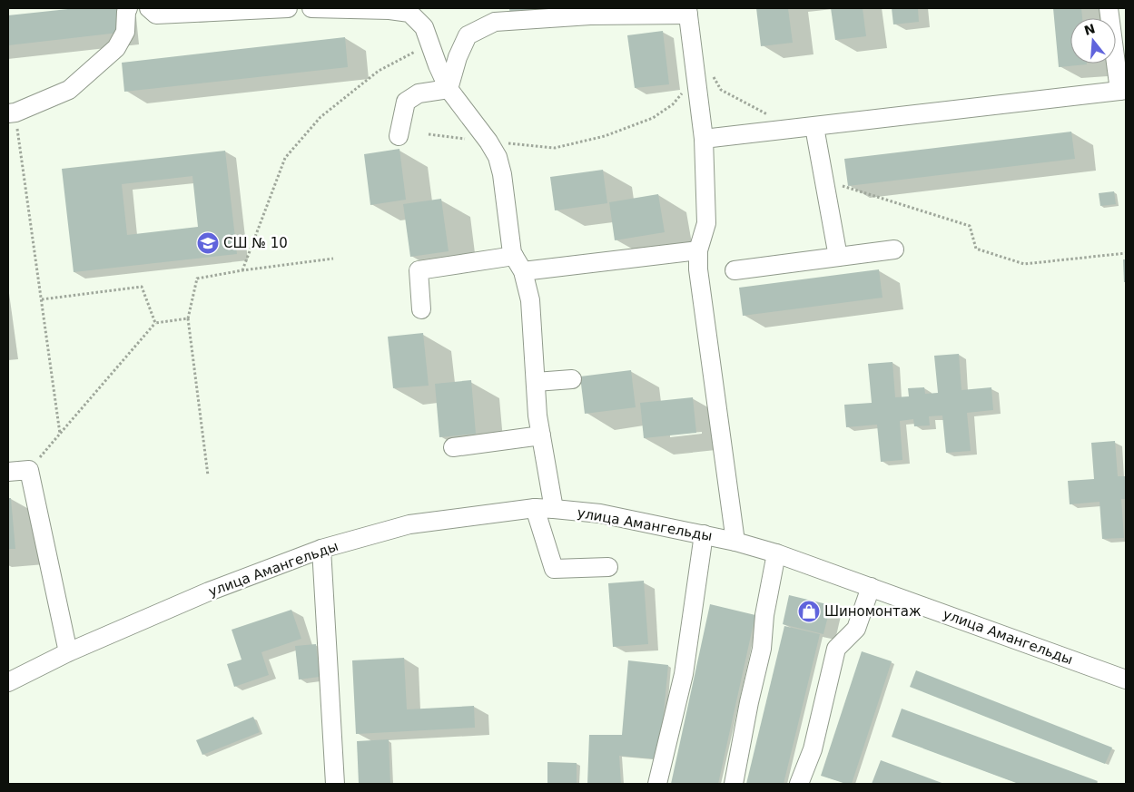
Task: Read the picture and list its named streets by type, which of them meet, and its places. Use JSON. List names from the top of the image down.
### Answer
{
  "streets": {
    "street": ["улица Амангельды"]
  },
  "places": {
    "school or university": ["СШ № 10"],
    "shop": ["Шиномонтаж"]
  },
  "north": "top"
}
